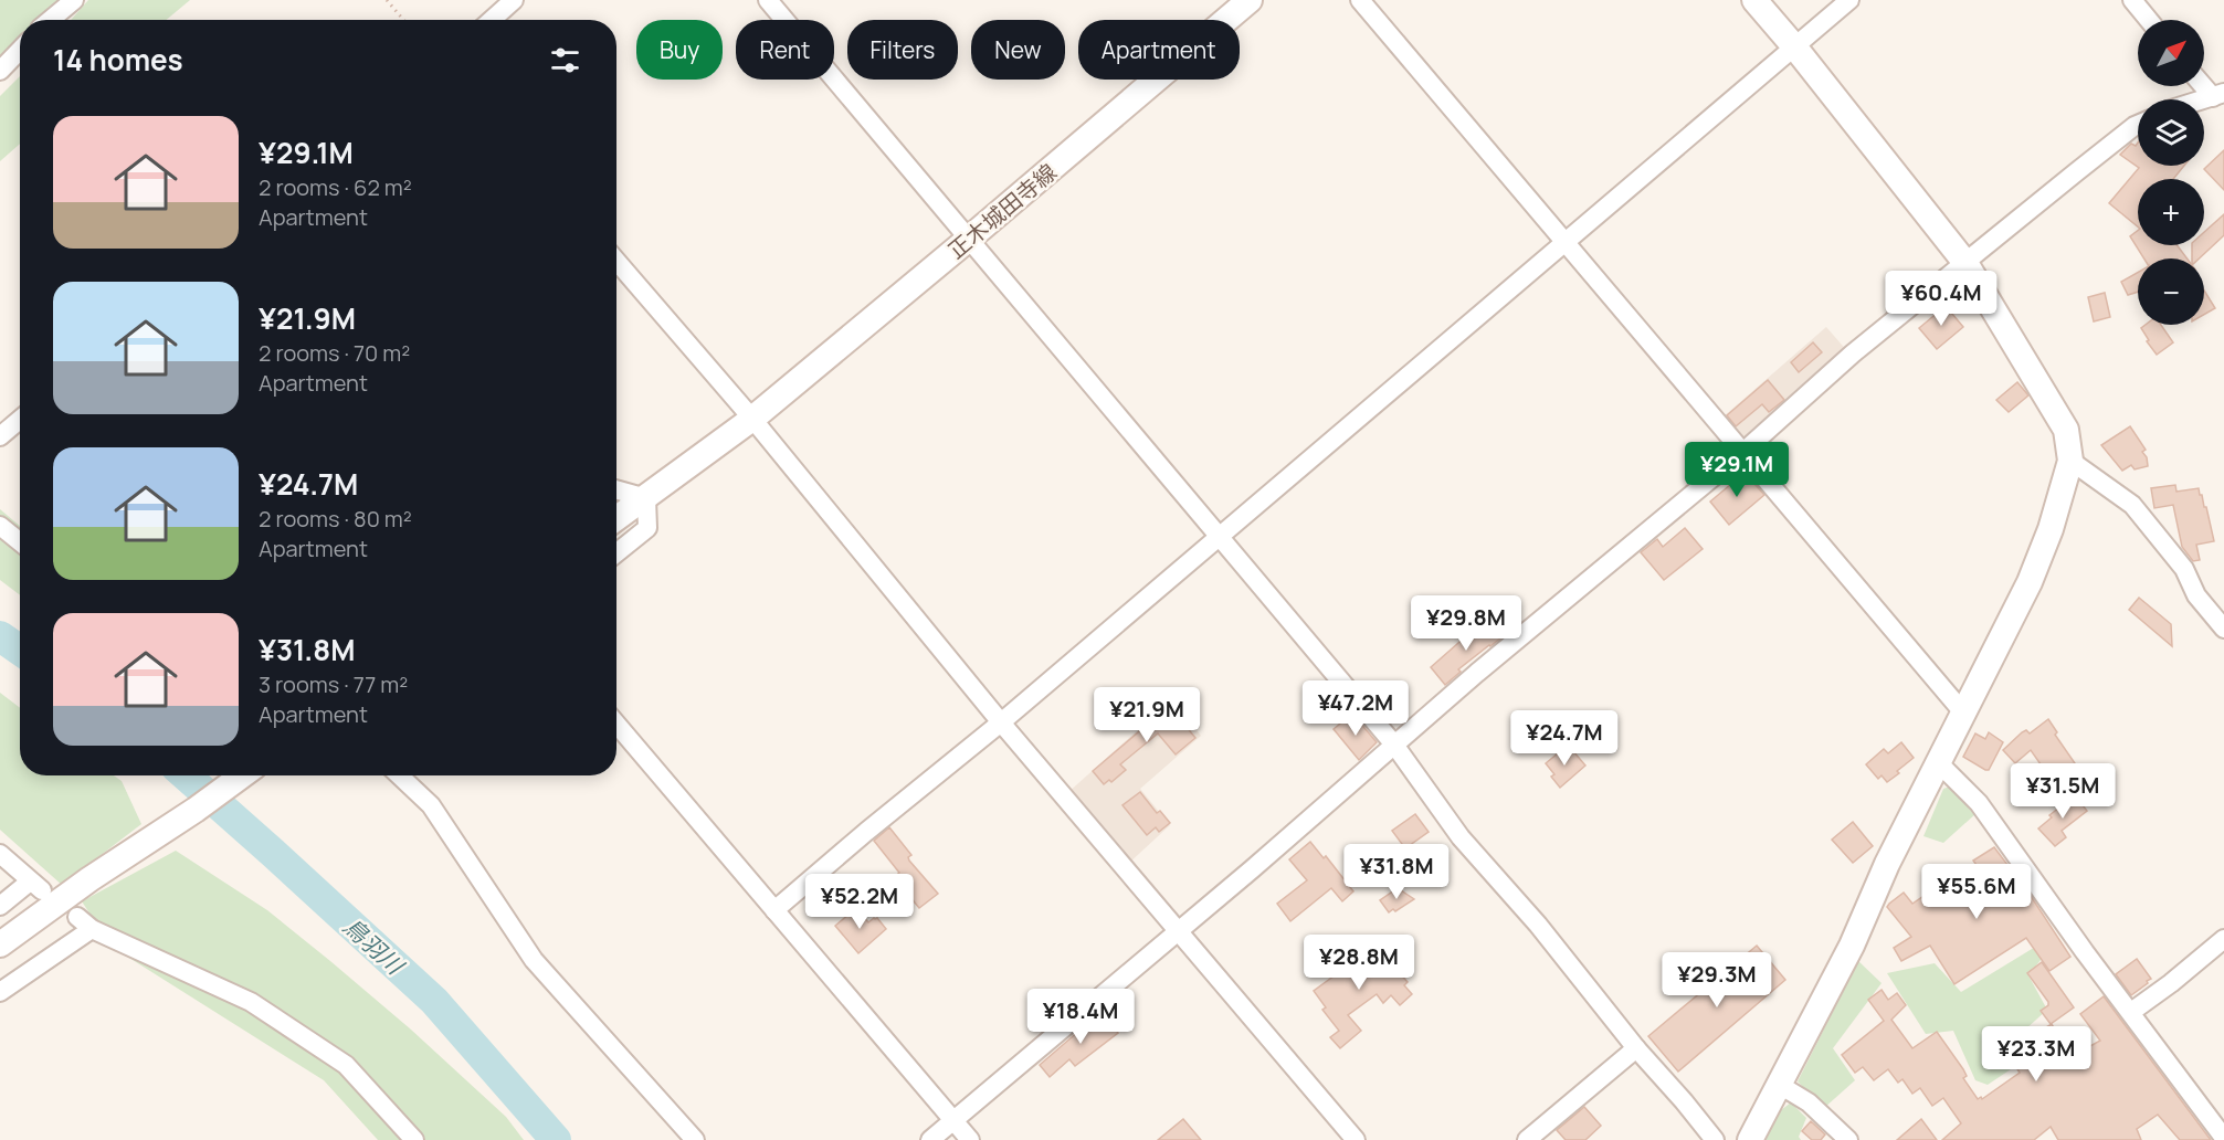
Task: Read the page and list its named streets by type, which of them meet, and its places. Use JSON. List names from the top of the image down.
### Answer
{
  "streets": {
    "street": ["正木城田寺線"]
  },
  "water": ["鳥羽川"],
  "north": "top right",
  "page": {
    "map_buttons": ["+", "−"],
    "chip": [
      "Buy",
      "Rent",
      "Filters",
      "New",
      "Apartment"
    ],
    "heading": "14 homes",
    "list": [
      {
        "name": "¥29.1M",
        "note": "2 rooms · 62 m² · Apartment"
      },
      {
        "name": "¥21.9M",
        "note": "2 rooms · 70 m² · Apartment"
      },
      {
        "name": "¥24.7M",
        "note": "2 rooms · 80 m² · Apartment"
      },
      {
        "name": "¥31.8M",
        "note": "3 rooms · 77 m² · Apartment"
      }
    ],
    "price": [
      "¥60.4M",
      "¥29.1M",
      "¥29.8M",
      "¥47.2M",
      "¥21.9M",
      "¥24.7M",
      "¥31.5M",
      "¥31.8M",
      "¥55.6M",
      "¥52.2M",
      "¥28.8M",
      "¥29.3M",
      "¥18.4M",
      "¥23.3M"
    ]
  }
}
